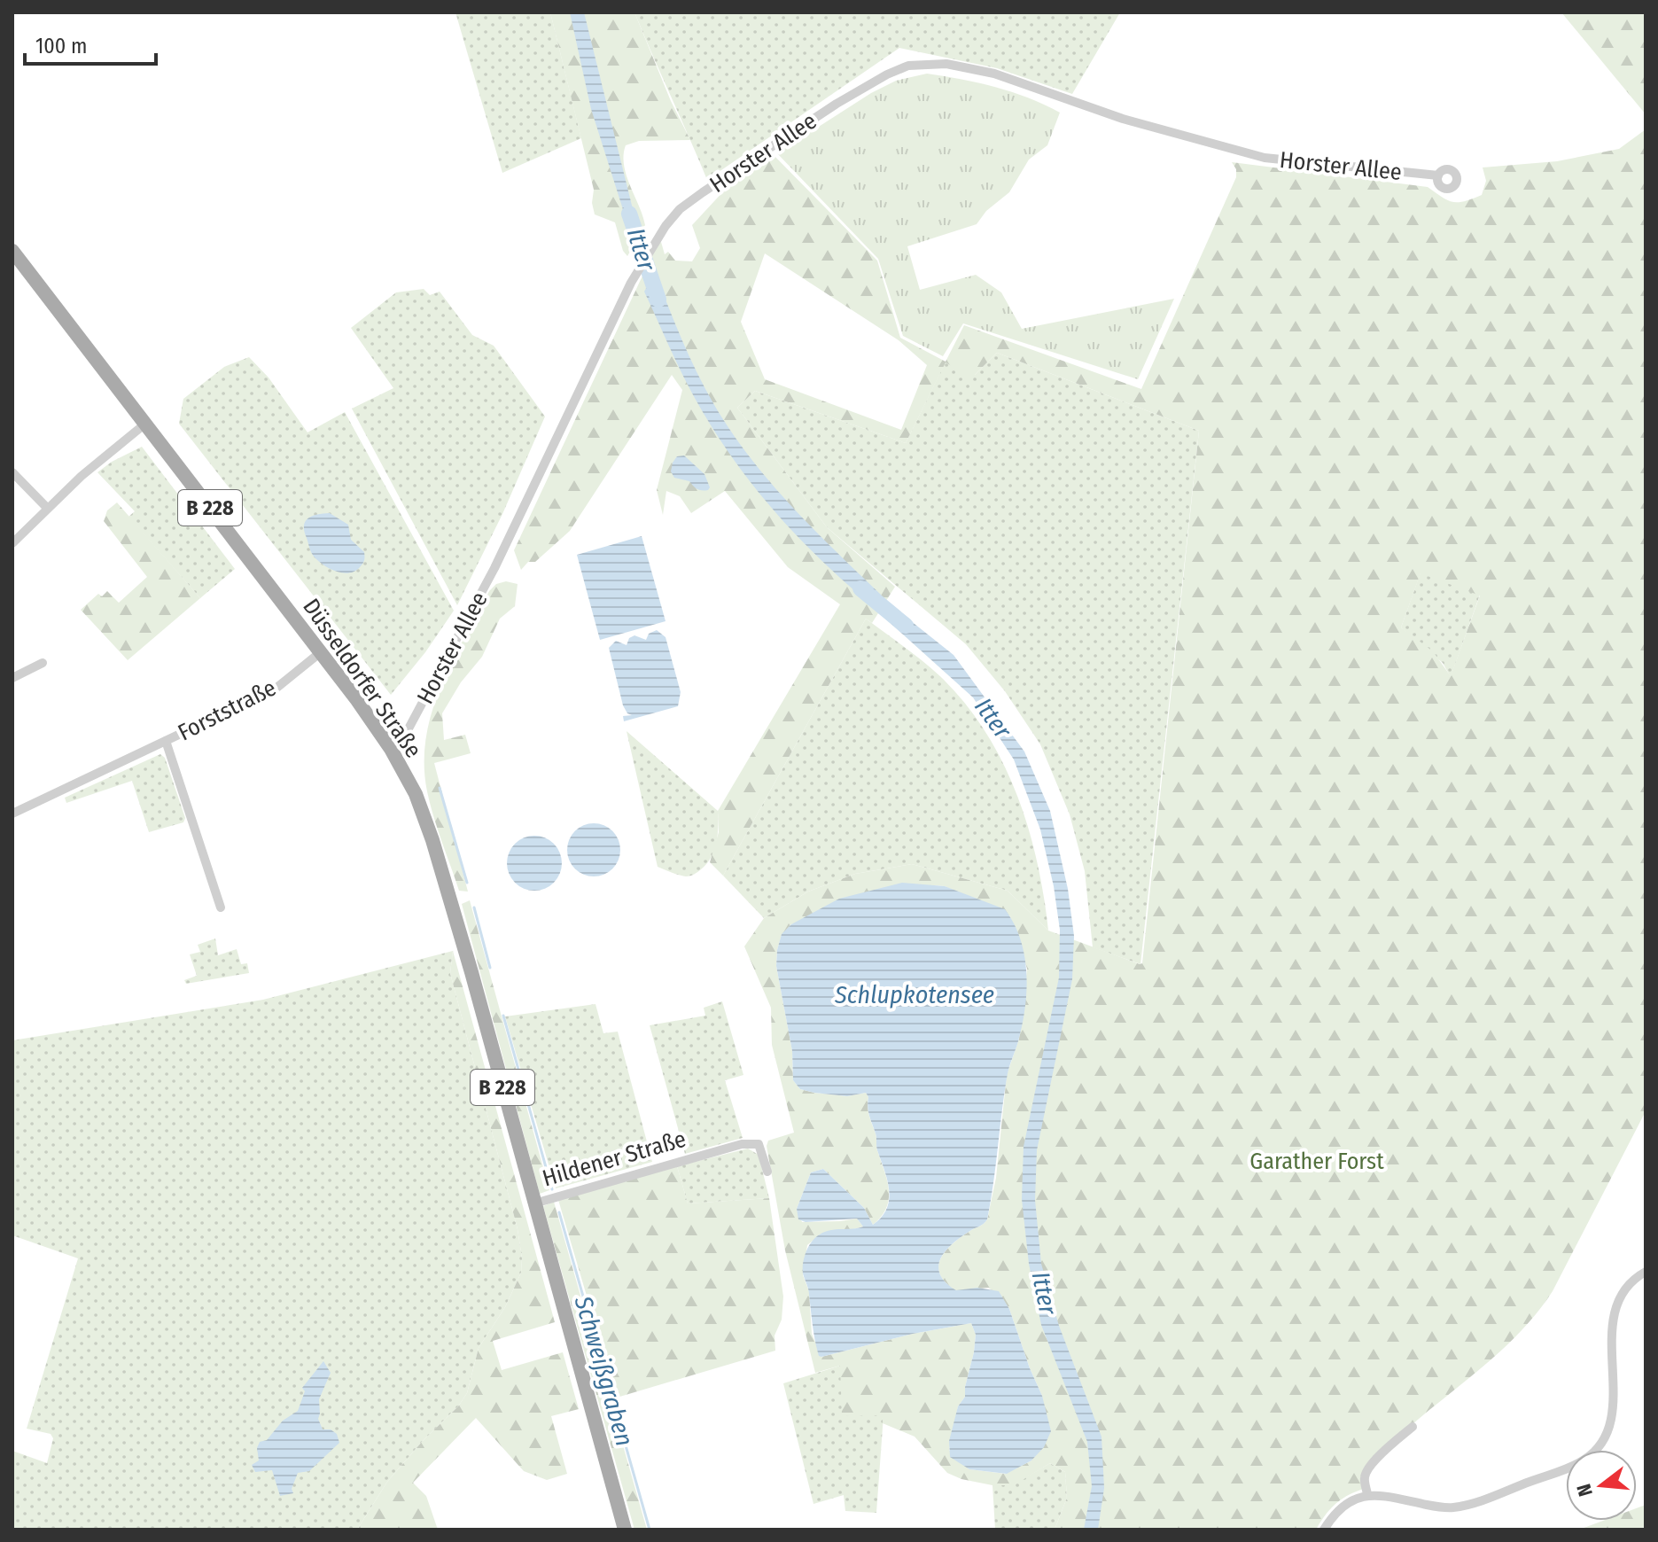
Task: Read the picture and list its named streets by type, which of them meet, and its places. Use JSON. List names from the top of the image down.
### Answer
{
  "streets": {
    "main road": ["B 228", "Düsseldorfer Straße", "Hildener Straße"],
    "street": ["Horster Allee", "Forststraße"]
  },
  "crossings": [
    ["Horster Allee", "Düsseldorfer Straße"],
    ["Düsseldorfer Straße", "Forststraße"],
    ["Düsseldorfer Straße", "Hildener Straße"]
  ],
  "water": ["Itter", "Schlupkotensee", "Schweißgraben"],
  "parks": ["Garather Forst"],
  "scale_bar": "100 m",
  "north": "left"
}
